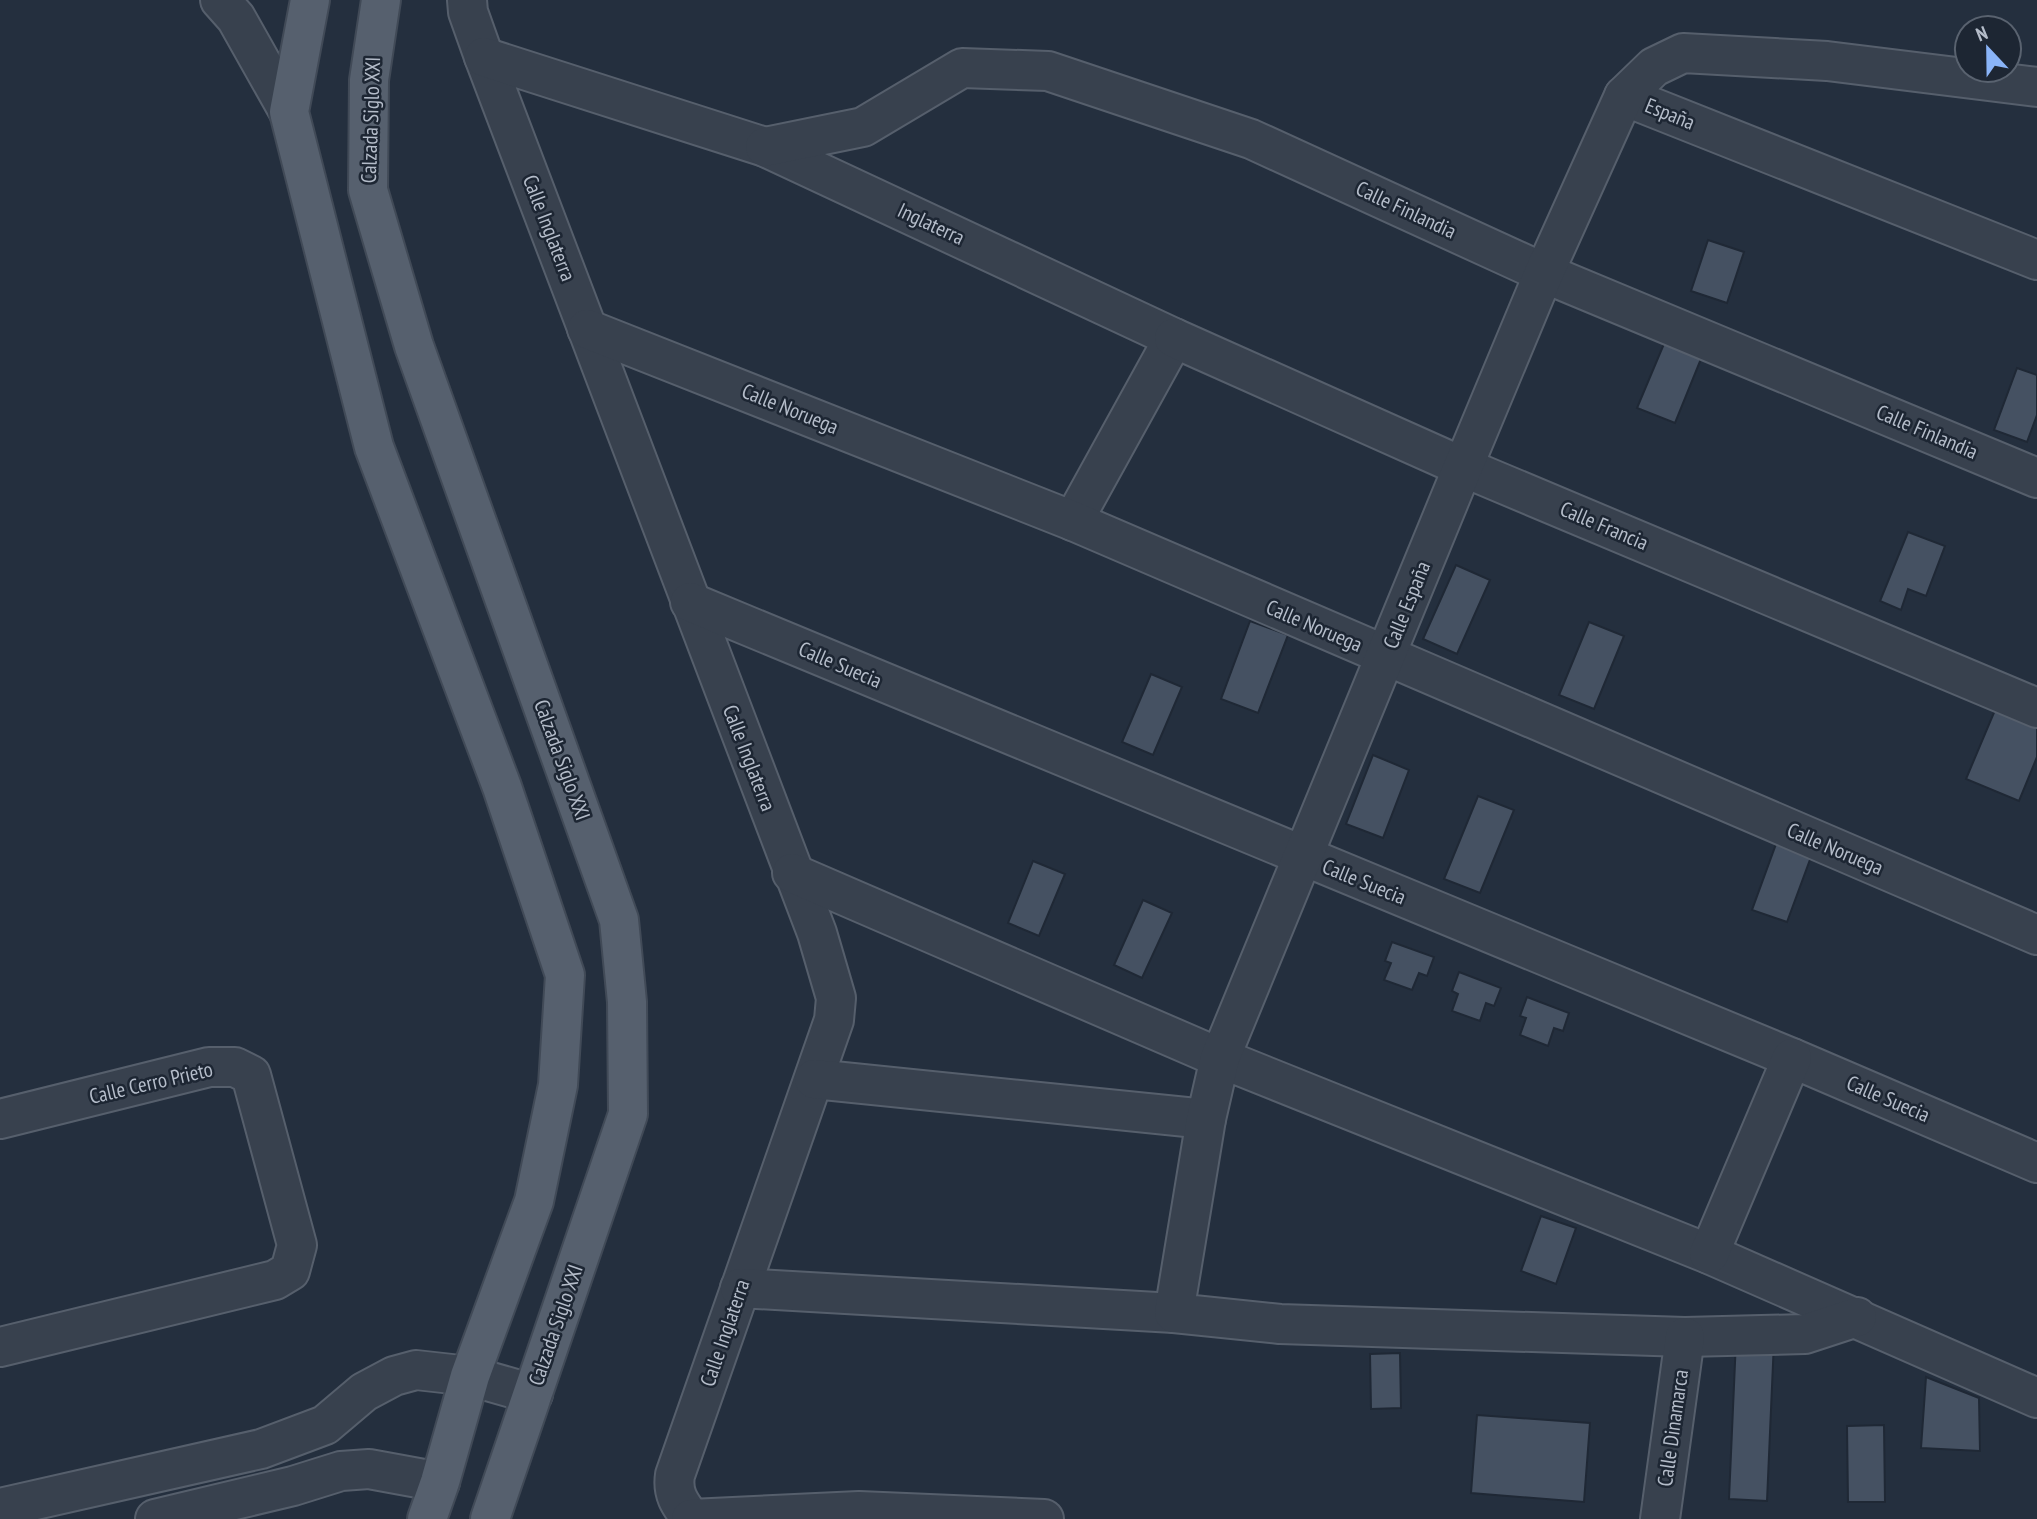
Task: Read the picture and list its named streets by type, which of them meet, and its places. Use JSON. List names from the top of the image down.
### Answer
{
  "streets": {
    "main road": ["Calzada Siglo XXI"],
    "street": [
      "España",
      "Calle Finlandia",
      "Inglaterra",
      "Calle Inglaterra",
      "Calle Noruega",
      "Calle Francia",
      "Calle España",
      "Calle Suecia",
      "Calle Cerro Prieto",
      "Calle Dinamarca"
    ]
  },
  "crossings": [
    ["España", "Calle España"],
    ["Calle Finlandia", "Inglaterra"],
    ["Calle Finlandia", "Calle España"],
    ["Inglaterra", "Calle Inglaterra"],
    ["Inglaterra", "Calle Francia"],
    ["Calle Inglaterra", "Calle Noruega"],
    ["Calle Inglaterra", "Calle Suecia"],
    ["Calle Noruega", "Calle España"],
    ["Calle Francia", "Calle España"],
    ["Calle España", "Calle Suecia"]
  ],
  "north": "top"
}
